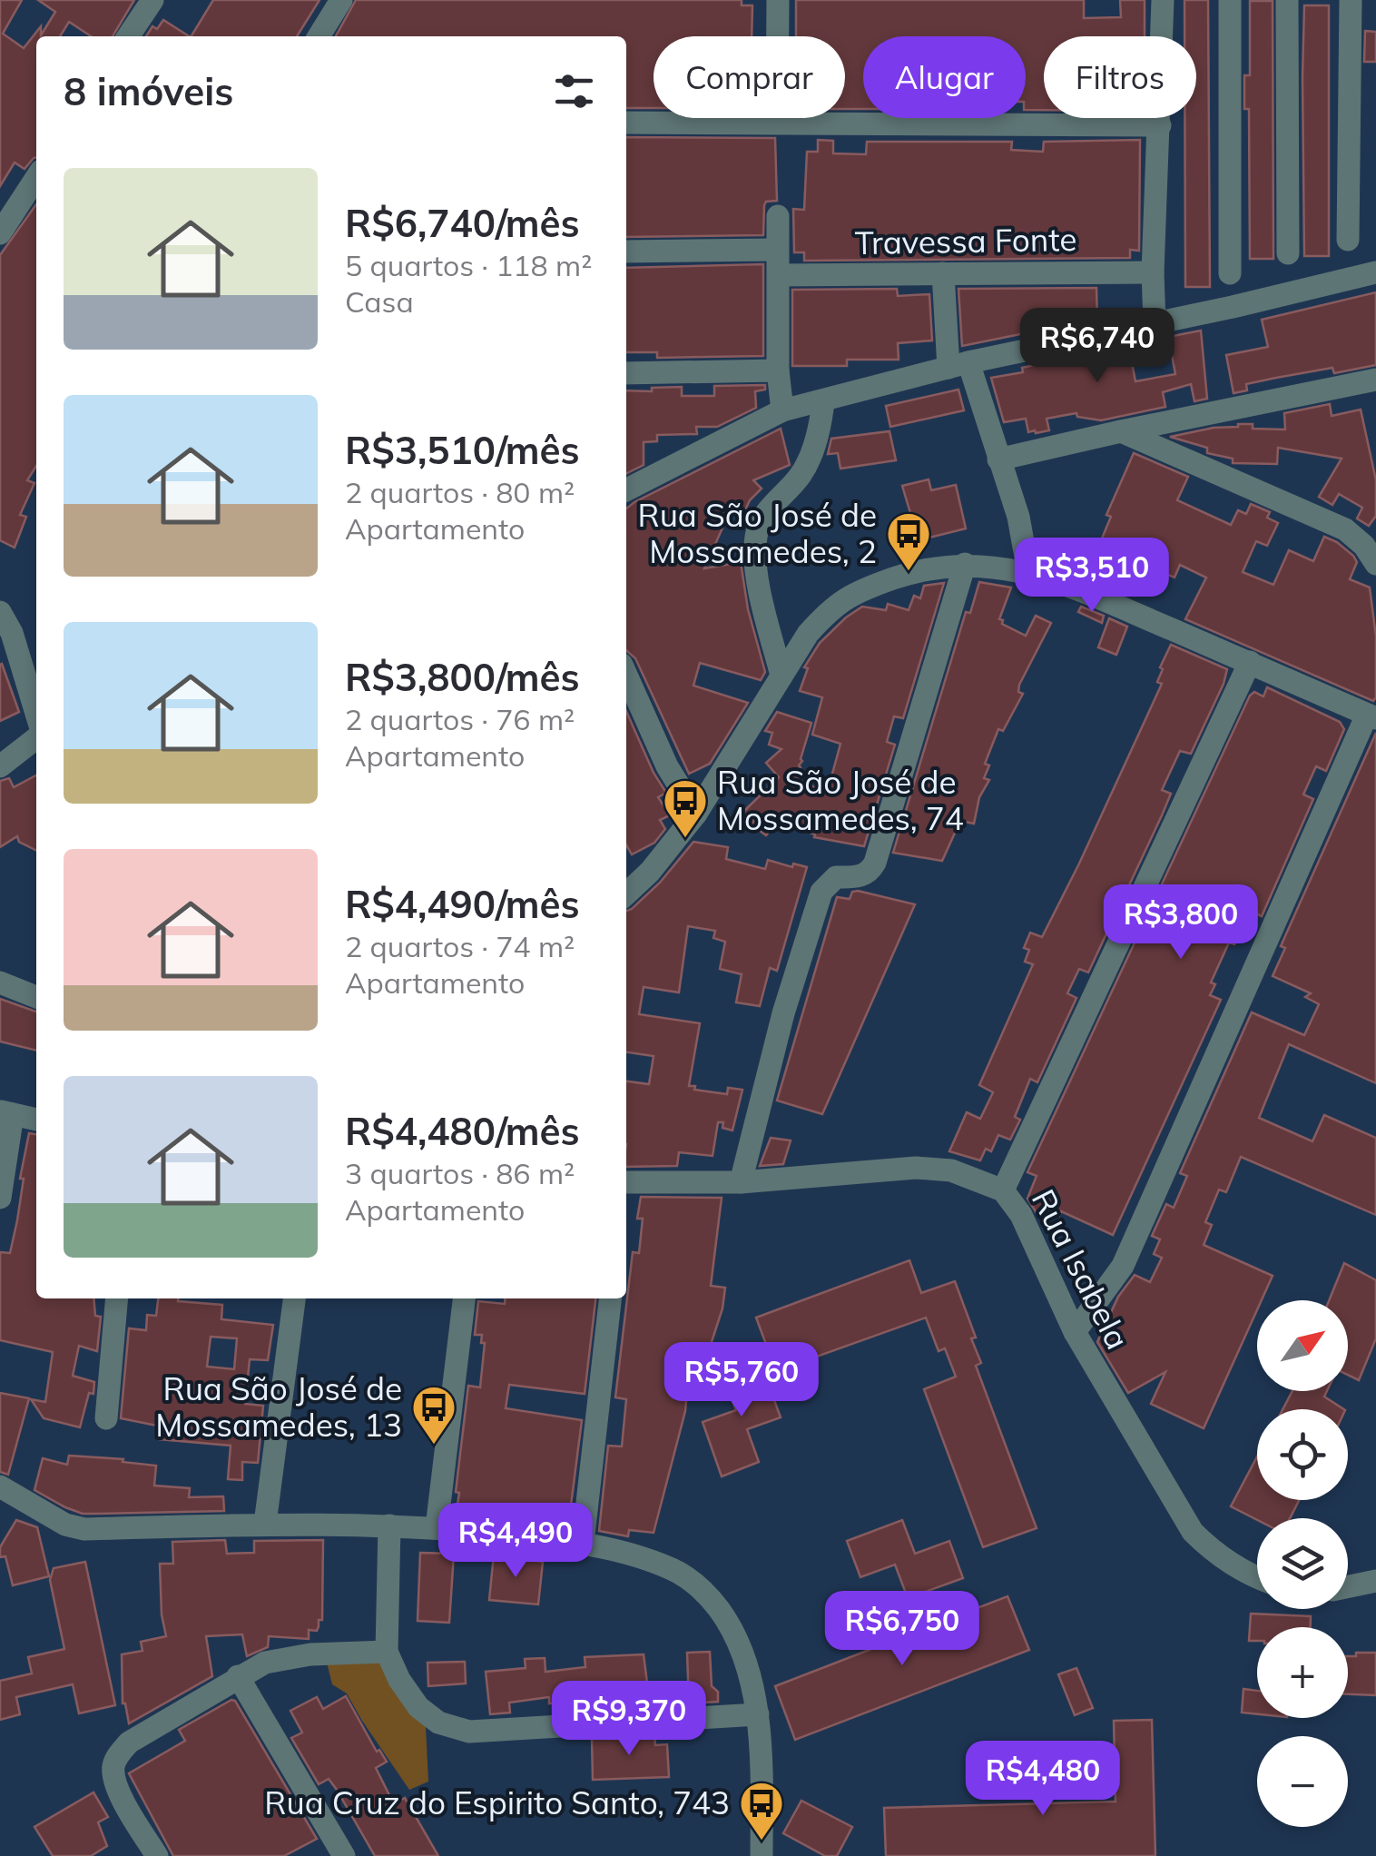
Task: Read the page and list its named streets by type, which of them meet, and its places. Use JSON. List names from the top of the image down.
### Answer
{
  "streets": {
    "street": ["Travessa Fonte", "Rua Isabela"]
  },
  "places": {
    "bus stop": [
      "Rua São José de Mossamedes, 2",
      "Rua São José de Mossamedes, 74",
      "Rua São José de Mossamedes, 13",
      "Rua Cruz do Espirito Santo, 743"
    ]
  },
  "north": "top right",
  "page": {
    "chip": ["Comprar", "Alugar", "Filtros"],
    "heading": "8 imóveis",
    "list": [
      {
        "name": "R$6,740/mês",
        "note": "5 quartos · 118 m² · Casa"
      },
      {
        "name": "R$3,510/mês",
        "note": "2 quartos · 80 m² · Apartamento"
      },
      {
        "name": "R$3,800/mês",
        "note": "2 quartos · 76 m² · Apartamento"
      },
      {
        "name": "R$4,490/mês",
        "note": "2 quartos · 74 m² · Apartamento"
      },
      {
        "name": "R$4,480/mês",
        "note": "3 quartos · 86 m² · Apartamento"
      }
    ],
    "price": [
      "R$6,740",
      "R$3,510",
      "R$3,800",
      "R$5,760",
      "R$4,490",
      "R$6,750",
      "R$9,370",
      "R$4,480"
    ],
    "map_buttons": ["+", "−"]
  }
}
